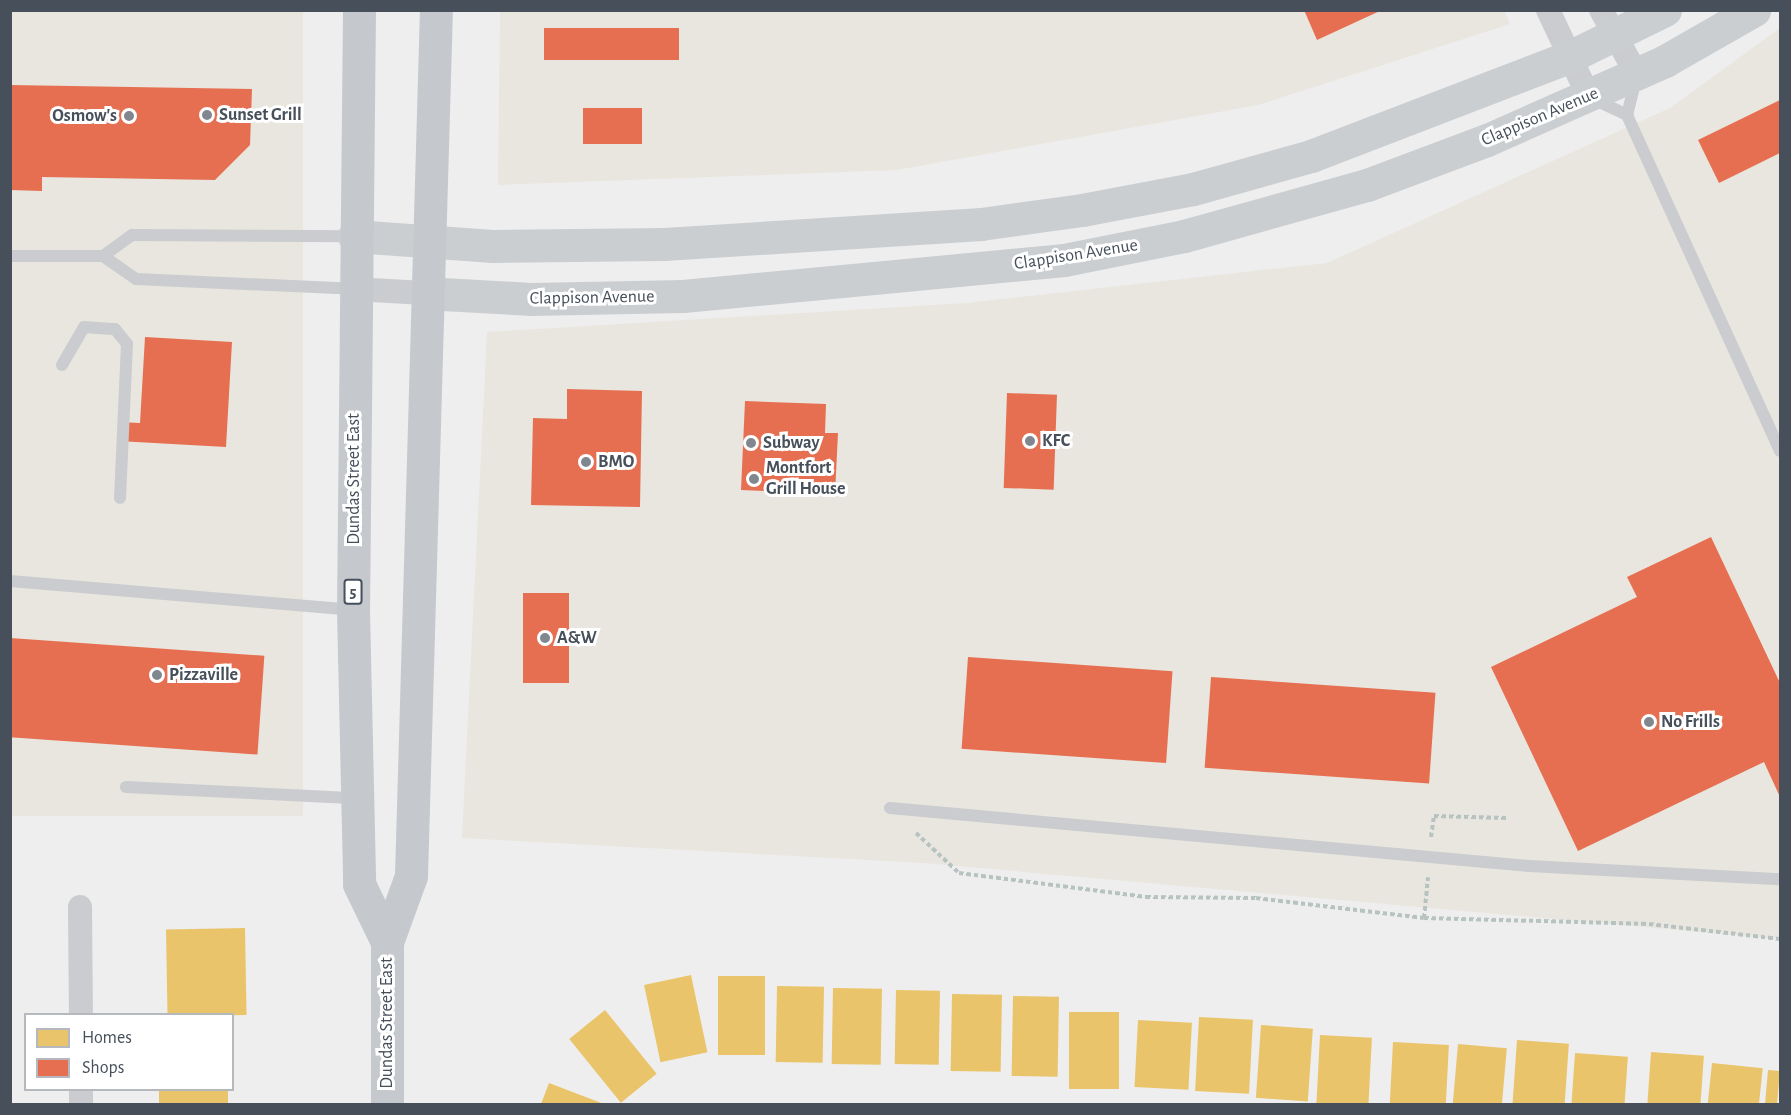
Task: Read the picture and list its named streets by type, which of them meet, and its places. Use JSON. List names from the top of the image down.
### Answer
{
  "streets": {
    "main road": ["Clappison Avenue", "Dundas Street East", "5"]
  },
  "crossings": [
    ["Clappison Avenue", "Dundas Street East"]
  ],
  "places": [
    "Sunset Grill",
    "Osmow's",
    "KFC",
    "Subway",
    "BMO",
    "Montfort Grill House",
    "A&W",
    "Pizzaville",
    "No Frills"
  ],
  "legend": ["Homes", "Shops"]
}
